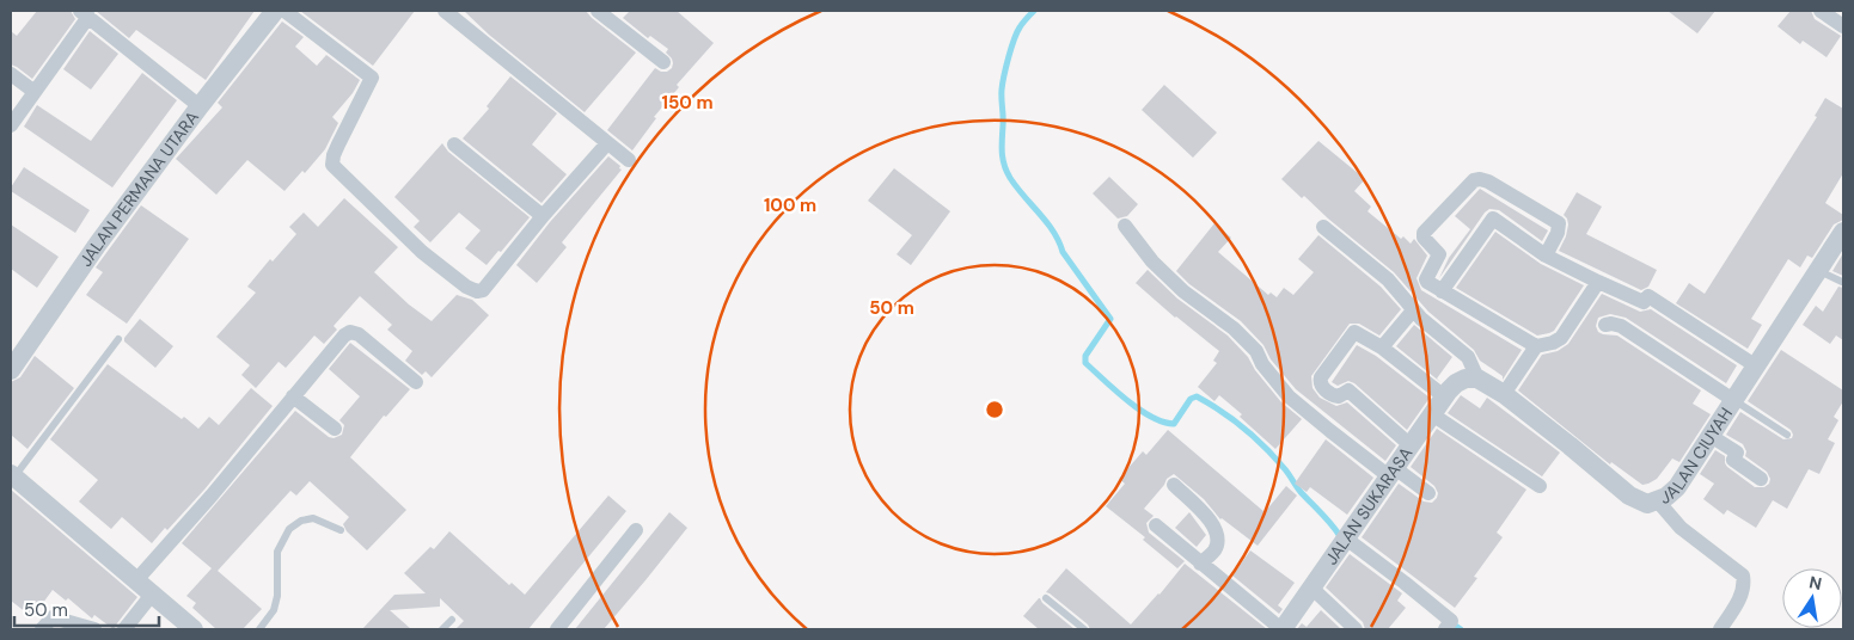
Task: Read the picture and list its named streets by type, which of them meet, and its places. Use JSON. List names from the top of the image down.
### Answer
{
  "streets": {
    "street": ["JALAN PERMANA UTARA", "JALAN CIUYAH", "JALAN SUKARASA"]
  },
  "scale_bar": "50 m",
  "north": "top",
  "rings": ["150 m", "100 m", "50 m"]
}
